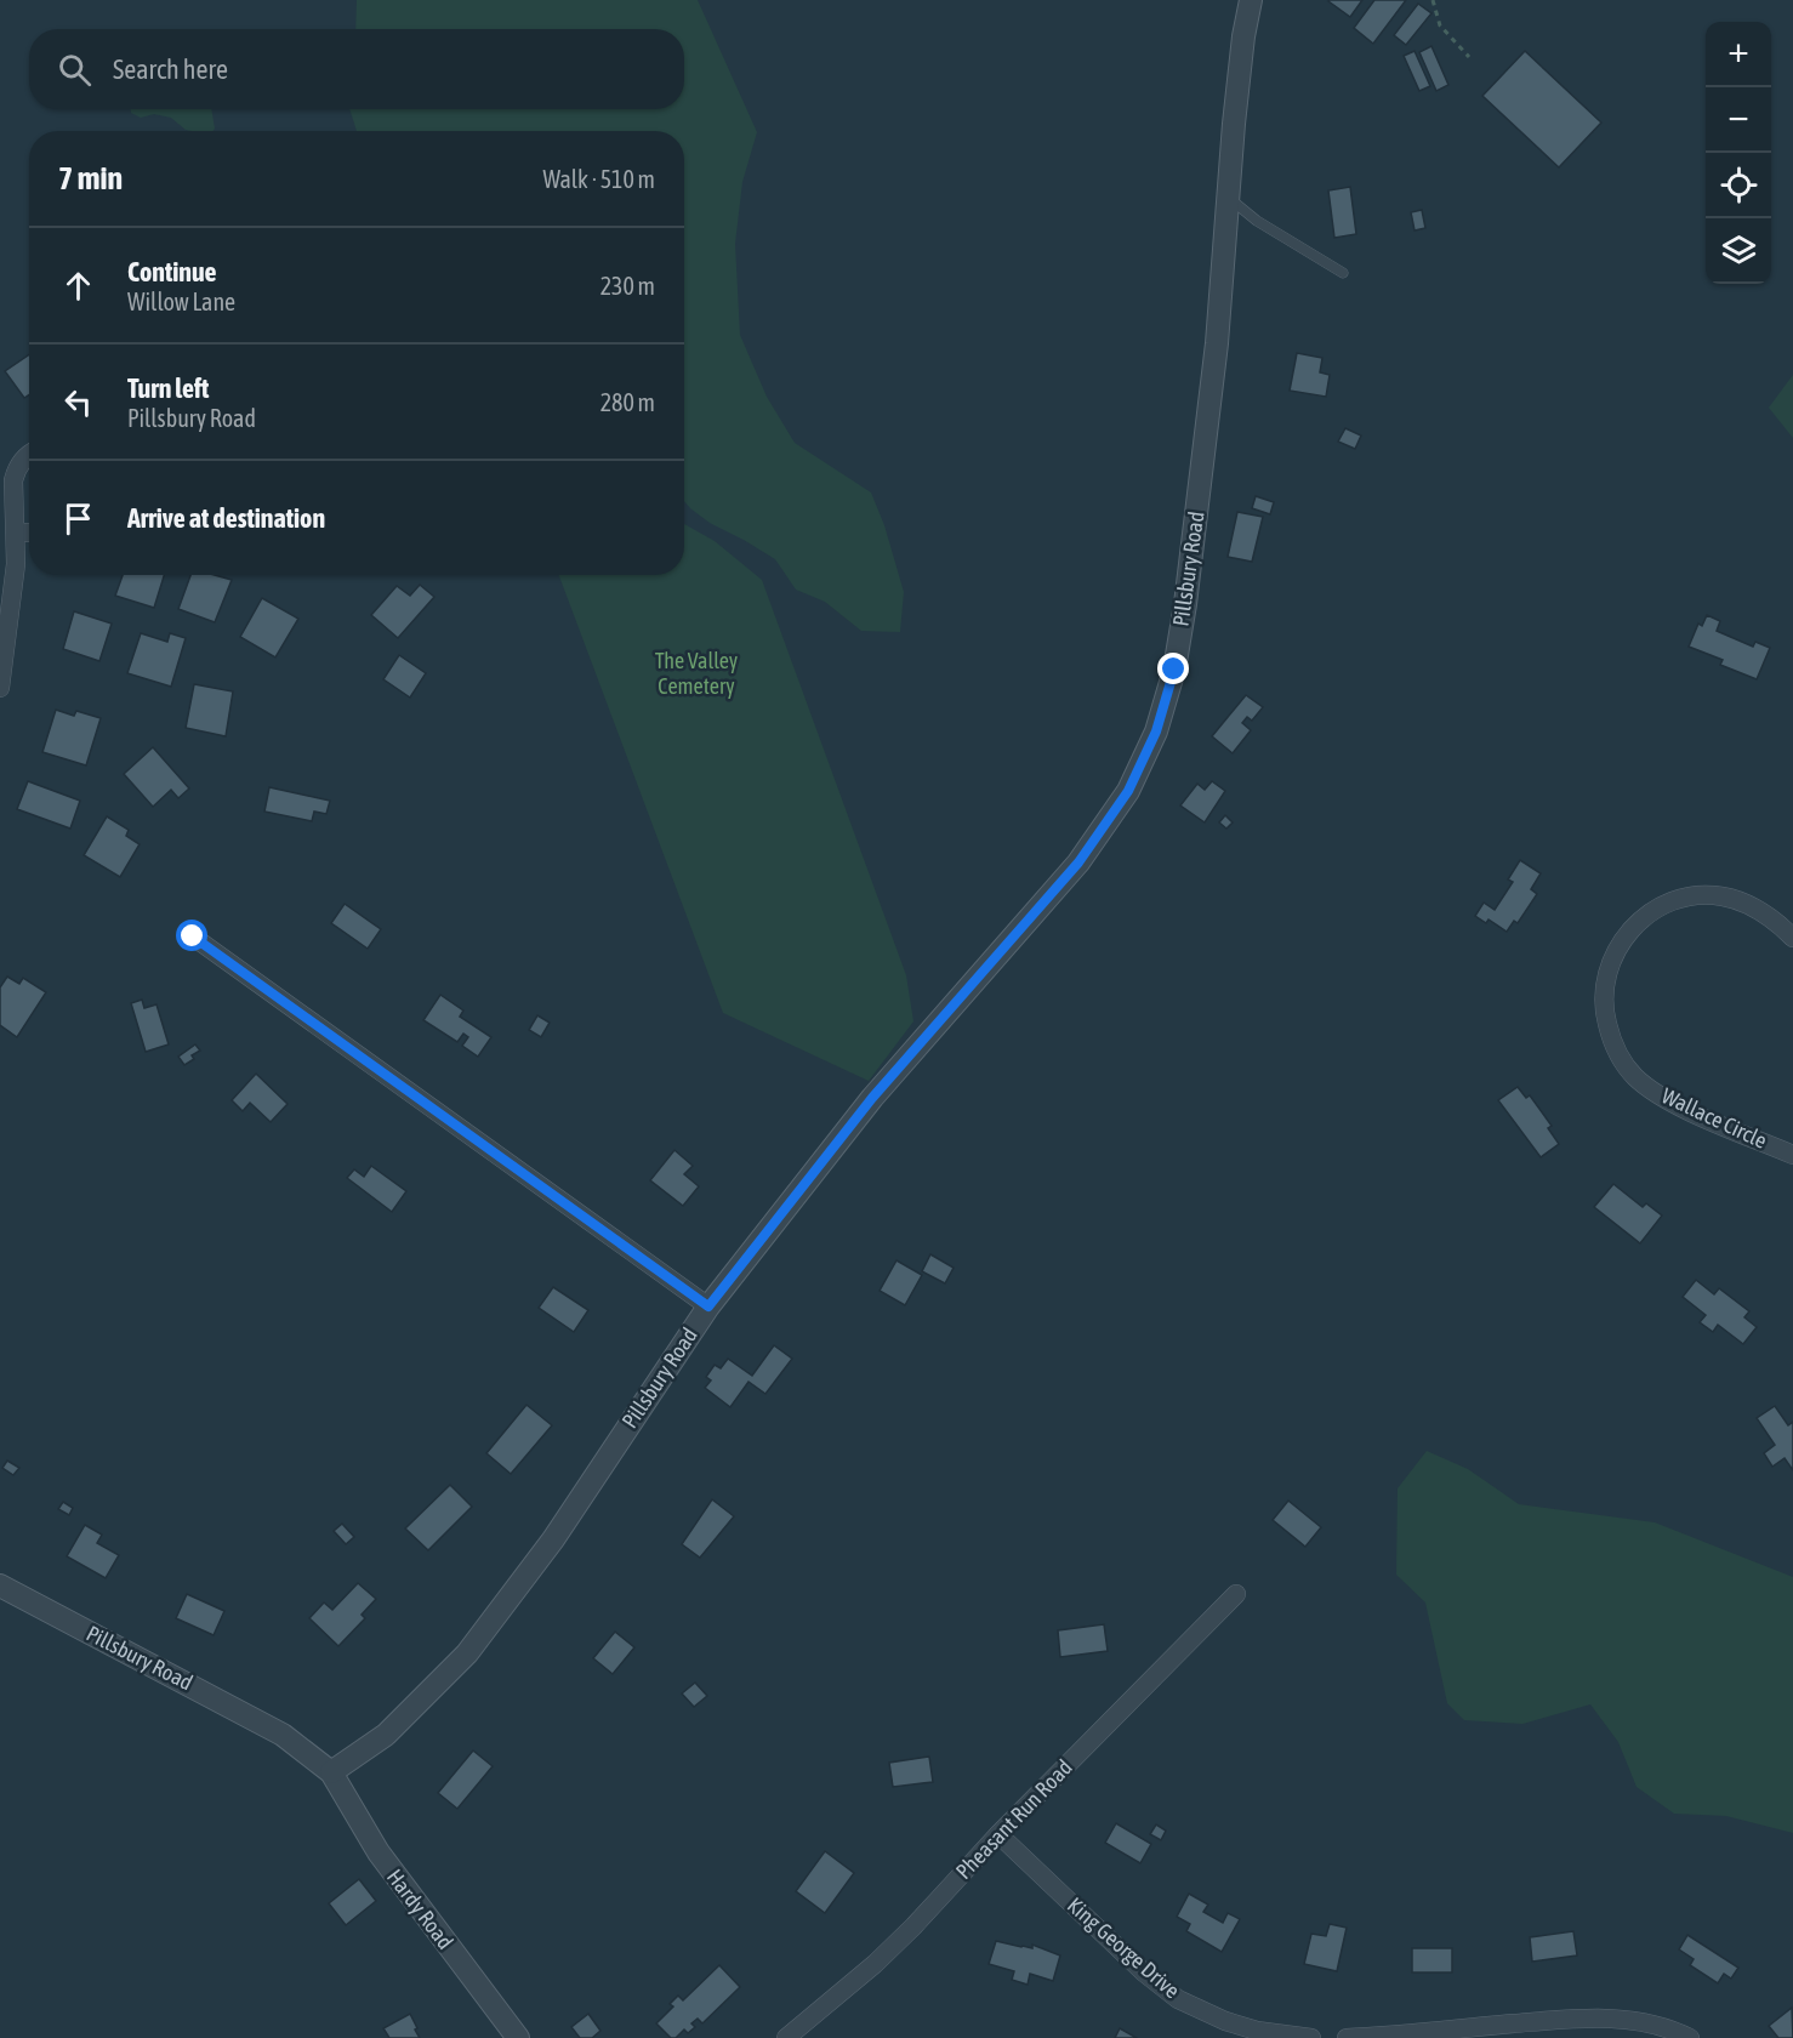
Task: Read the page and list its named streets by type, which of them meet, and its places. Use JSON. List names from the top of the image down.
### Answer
{
  "streets": {
    "street": [
      "Pillsbury Road",
      "Wallace Circle",
      "Pheasant Run Road",
      "Hardy Road",
      "King George Drive"
    ]
  },
  "crossings": [
    ["Pillsbury Road", "Hardy Road"],
    ["Pheasant Run Road", "King George Drive"]
  ],
  "parks": ["The Valley Cemetery"],
  "page": {
    "map_buttons": ["+", "−"],
    "search": "Search here",
    "heading": ["7 min", "Walk · 510 m"],
    "list": [
      ["Continue", "Willow Lane", "230 m"],
      ["Turn left", "Pillsbury Road", "280 m"],
      "Arrive at destination"
    ]
  }
}
